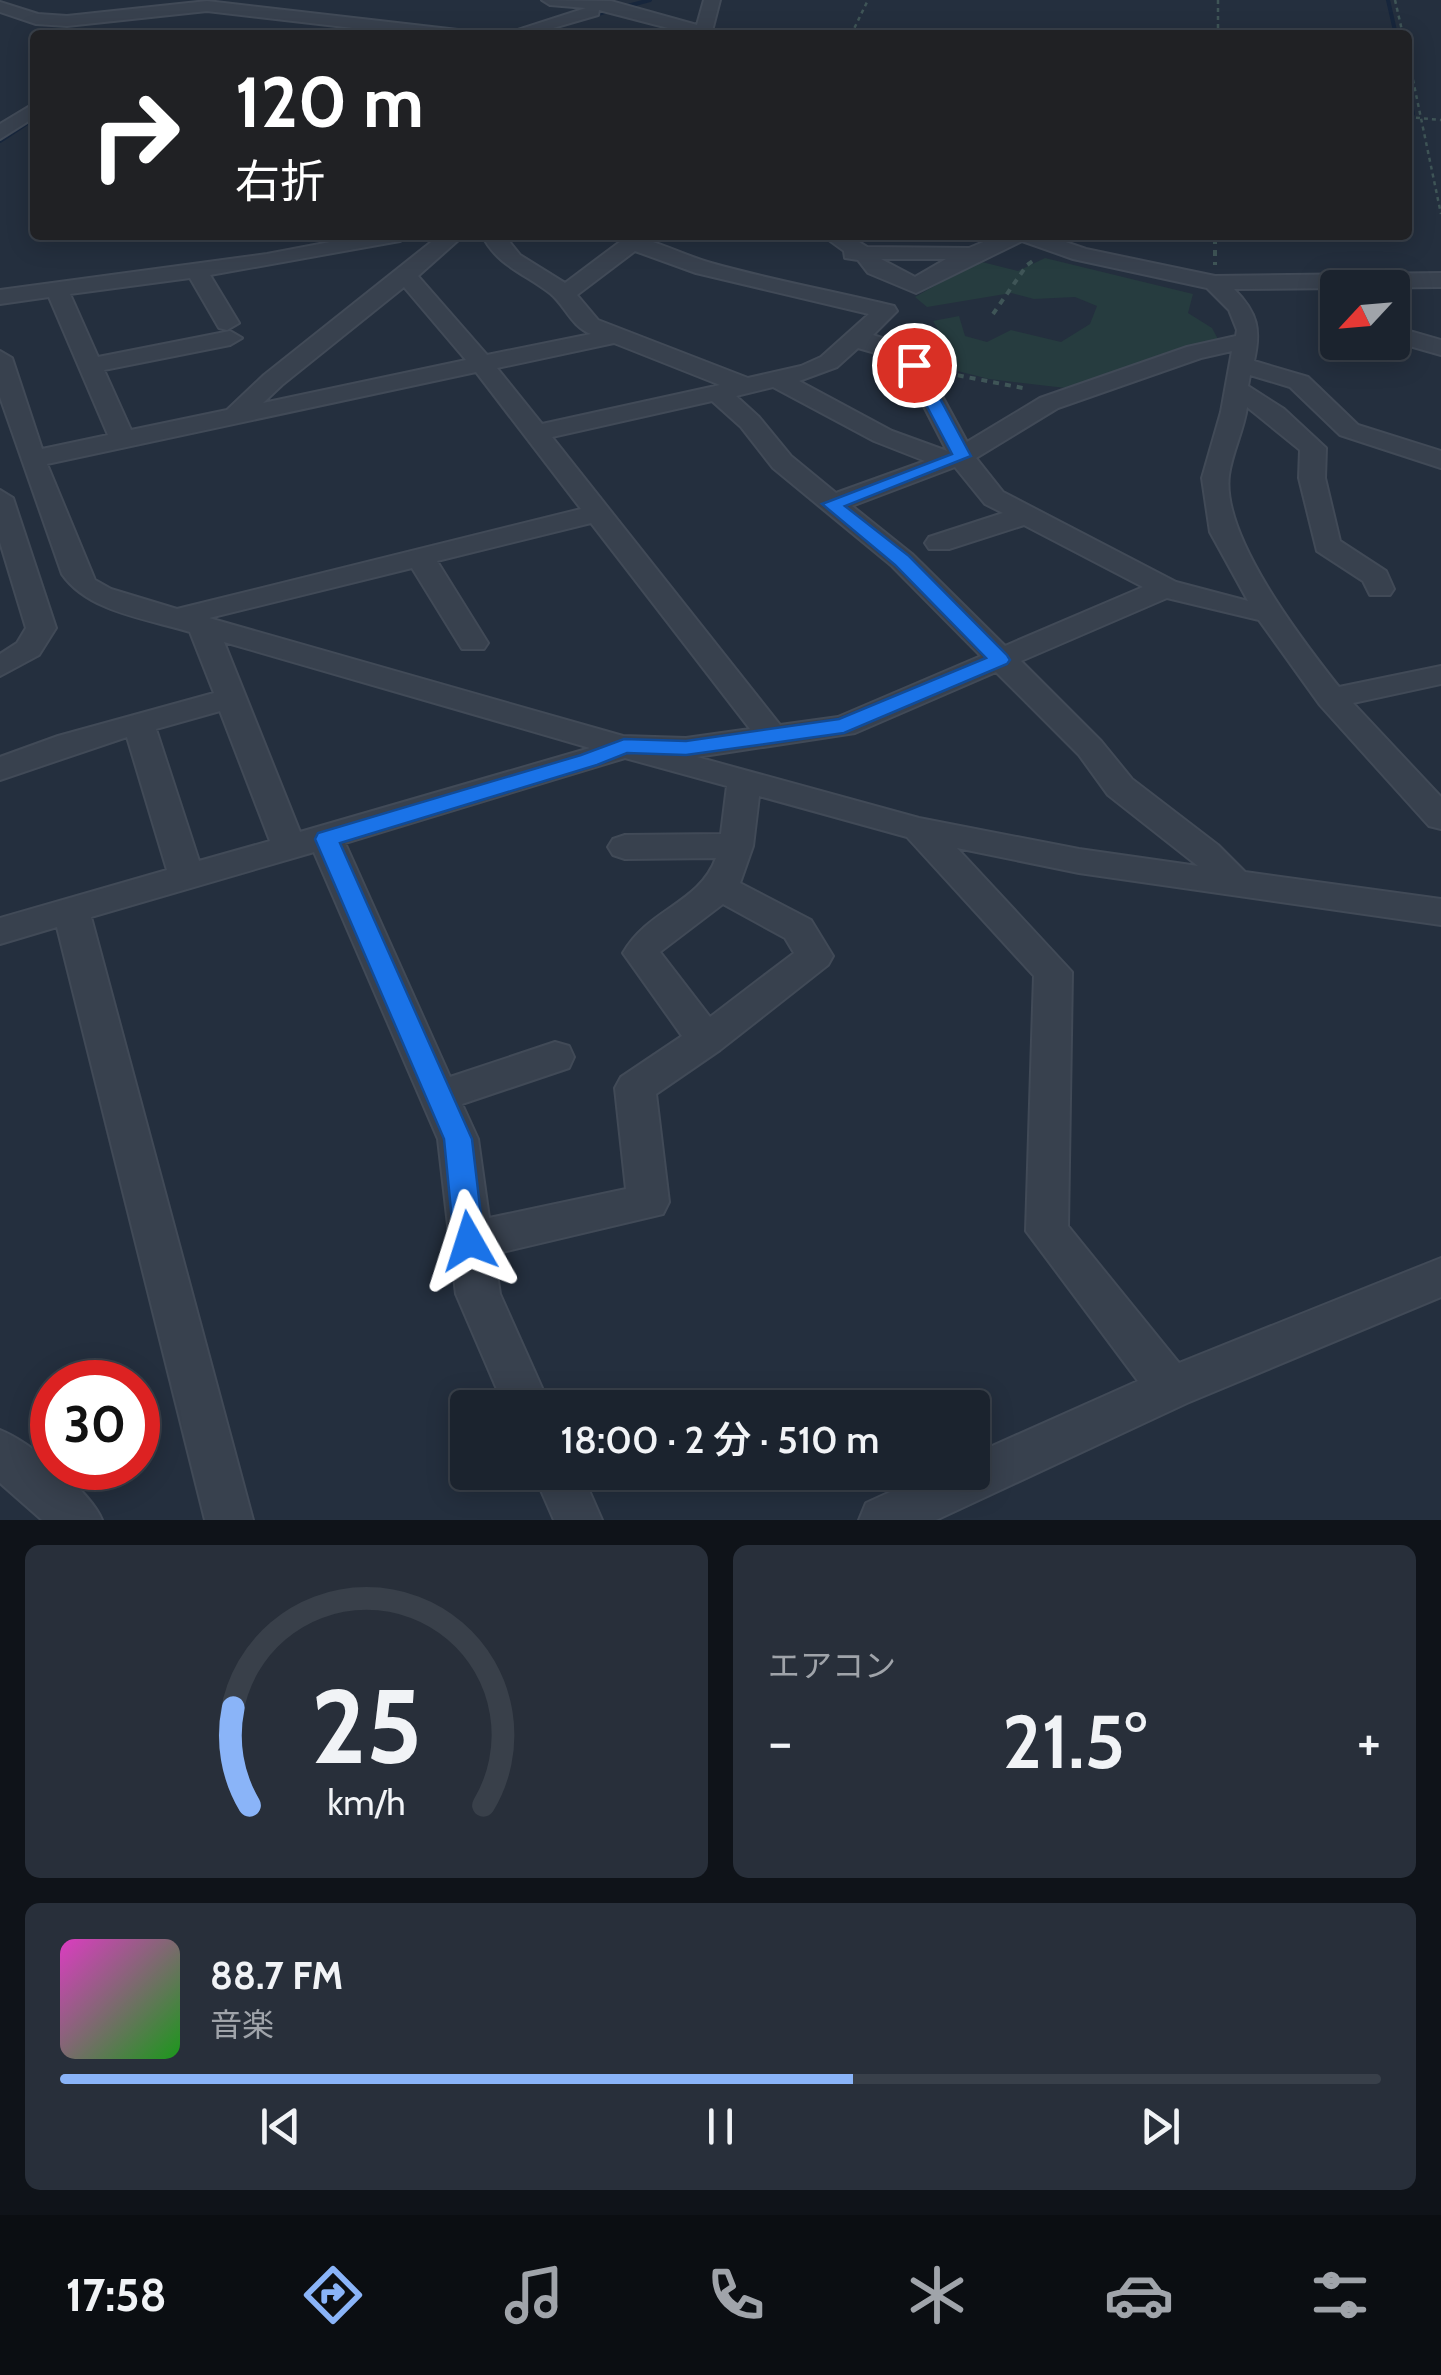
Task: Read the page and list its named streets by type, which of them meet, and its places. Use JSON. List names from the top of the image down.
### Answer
{
  "north": "bottom left",
  "page": {
    "turn": ["120 m", "右折"],
    "limit": "30",
    "trip": "18:00 · 2 分 · 510 m",
    "tile": "エアコン",
    "heat": ["−", "21.5°", "+"],
    "song": ["88.7 FM", "音楽"],
    "tabs": "17:58",
    "gauge": ["25", "km/h"]
  }
}
